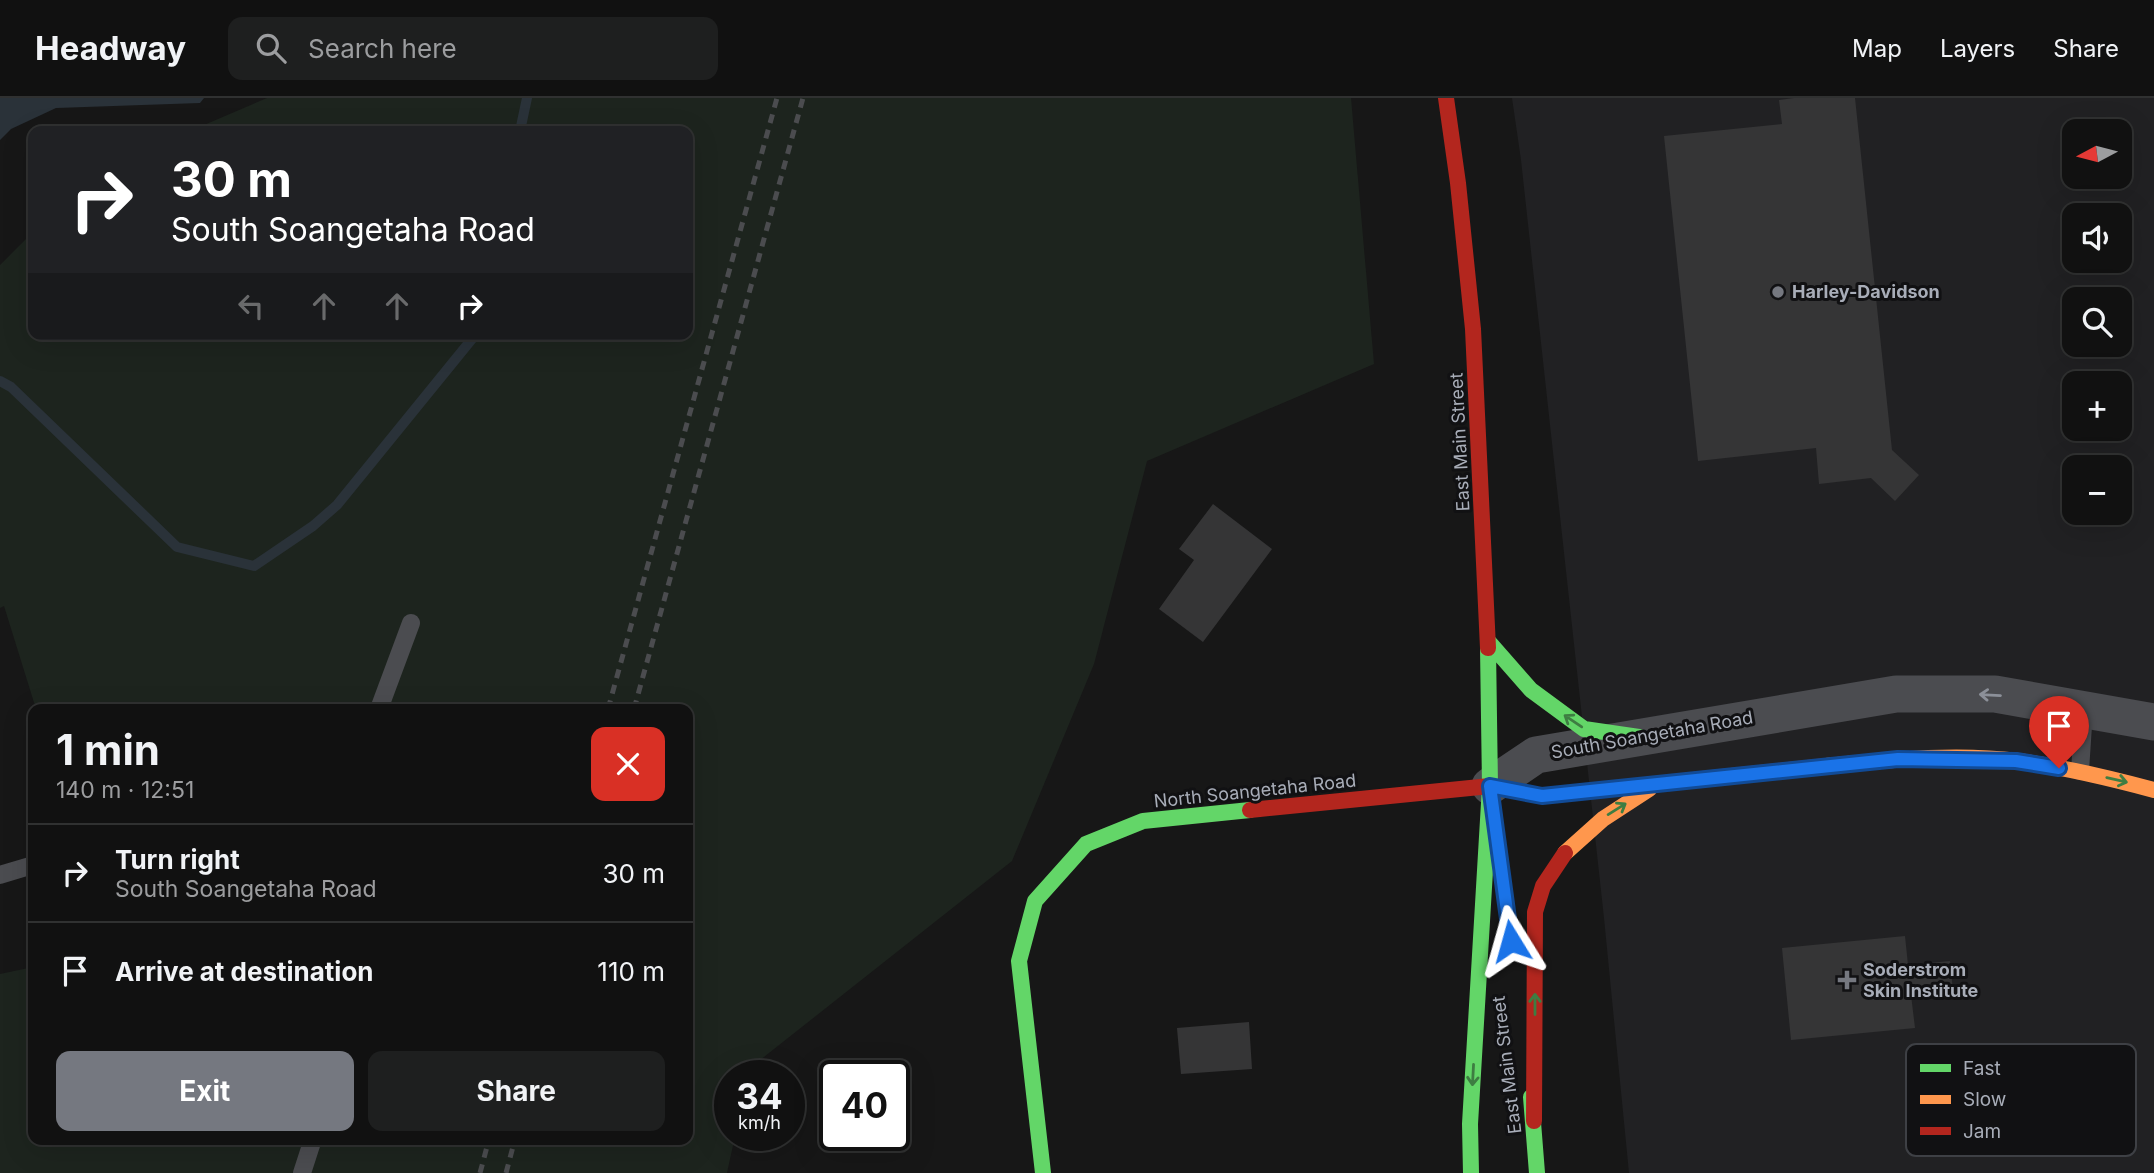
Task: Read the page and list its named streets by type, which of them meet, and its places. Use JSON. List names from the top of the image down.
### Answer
{
  "streets": {
    "street": ["East Main Street", "South Soangetaha Road", "North Soangetaha Road"]
  },
  "crossings": [
    ["East Main Street", "South Soangetaha Road"],
    ["East Main Street", "North Soangetaha Road"],
    ["South Soangetaha Road", "North Soangetaha Road"]
  ],
  "places": {
    "other": ["Harley-Davidson"],
    "health": ["Soderstrom Skin Institute"]
  },
  "legend": ["Fast", "Slow", "Jam"],
  "north": "left",
  "page": {
    "header": "Headway",
    "search": "Search here",
    "nav": ["Map", "Layers", "Share"],
    "map_buttons": ["+", "−"],
    "turn": ["30 m", "South Soangetaha Road"],
    "heading": ["1 min", "140 m · 12:51"],
    "list": [
      {
        "name": "Turn right",
        "note": "South Soangetaha Road",
        "value": "30 m"
      },
      {
        "name": "Arrive at destination",
        "value": "110 m"
      }
    ],
    "buttons": ["Exit", "Share"],
    "speed": "34 km/h",
    "limit": "40"
  }
}
